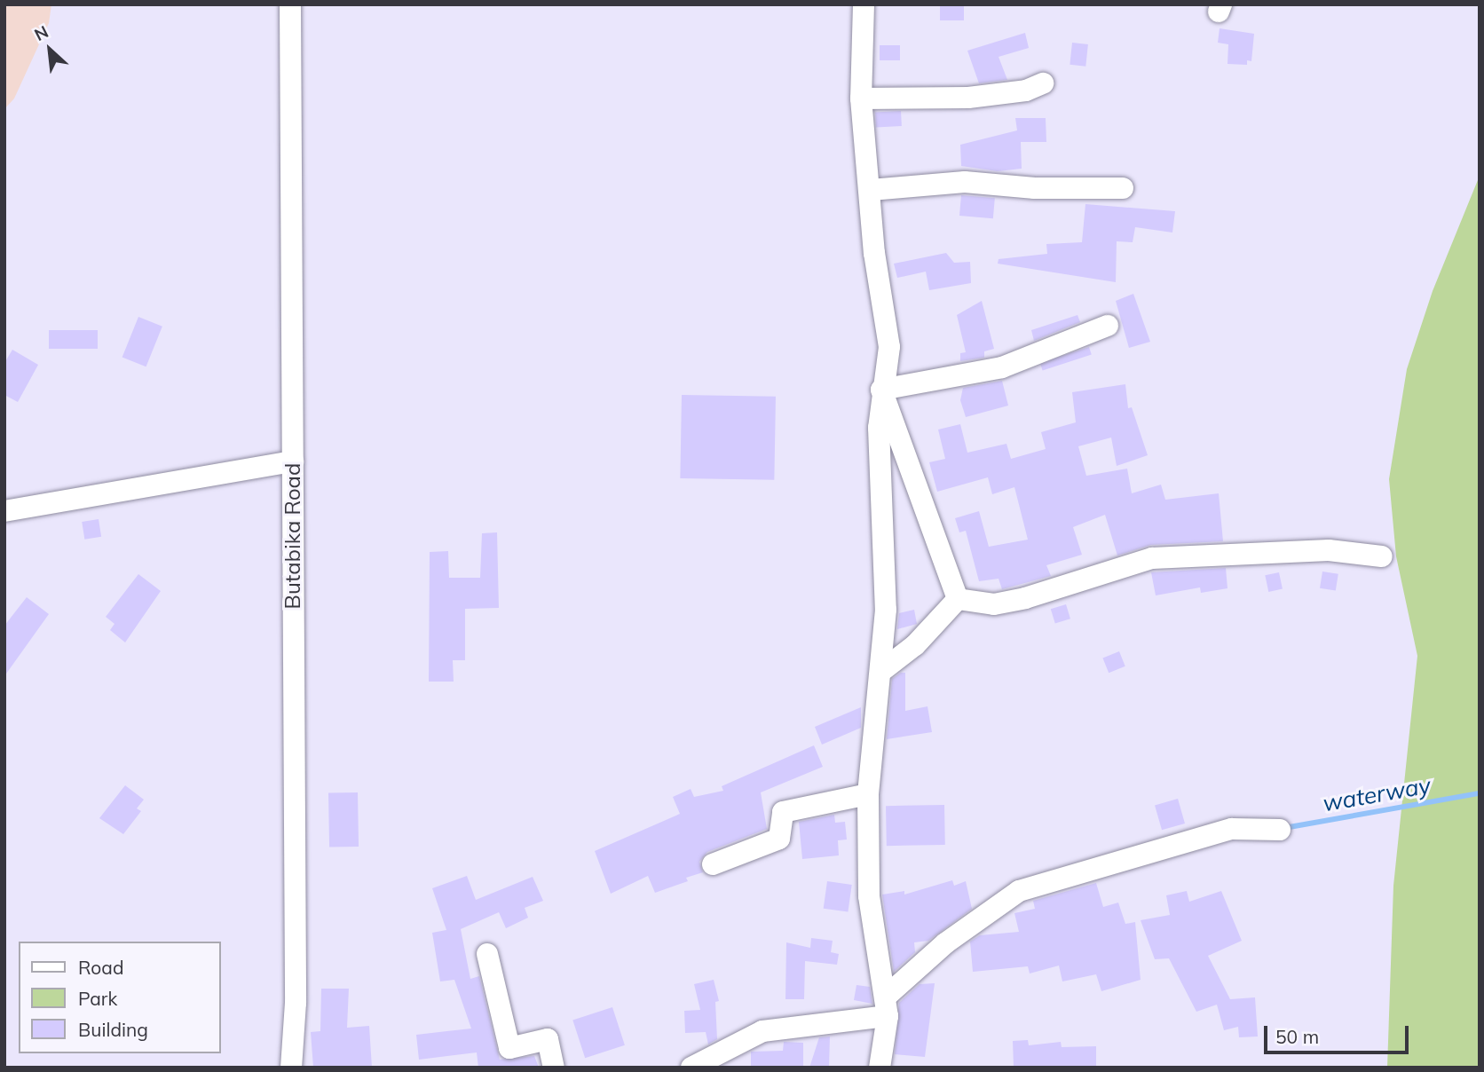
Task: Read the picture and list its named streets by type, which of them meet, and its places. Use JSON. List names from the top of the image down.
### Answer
{
  "streets": {
    "street": ["Butabika Road"]
  },
  "water": ["waterway"],
  "legend": ["Road", "Park", "Building"],
  "scale_bar": "50 m",
  "north": "top left"
}
